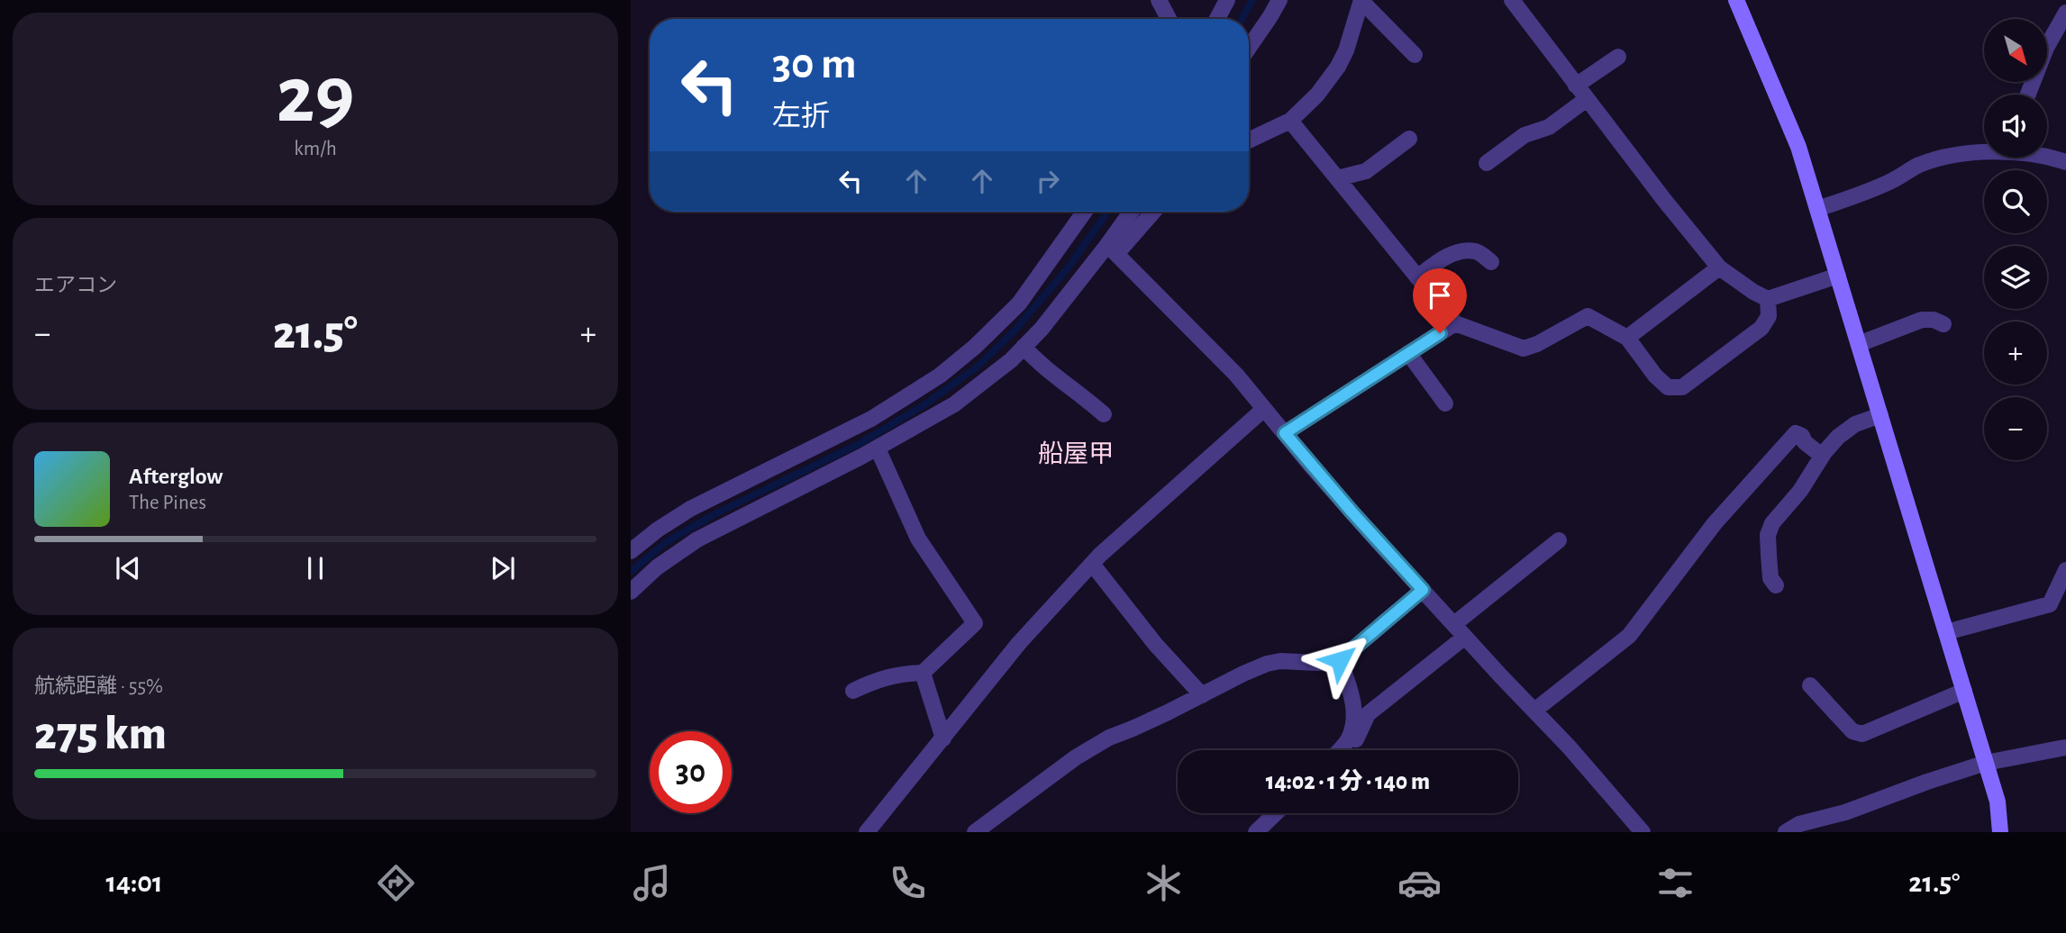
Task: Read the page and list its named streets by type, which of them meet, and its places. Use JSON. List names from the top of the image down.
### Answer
{
  "districts": ["船屋甲"],
  "north": "bottom right",
  "page": {
    "tile": [
      ["29", "km/h"],
      "エアコン",
      ["航続距離 · 55%", "275 km"]
    ],
    "map_buttons": ["+", "−"],
    "turn": ["30 m", "左折"],
    "heat": ["−", "21.5°", "+"],
    "song": ["Afterglow", "The Pines"],
    "limit": "30",
    "trip": "14:02 · 1 分 · 140 m",
    "tabs": ["14:01", "21.5°"]
  }
}
